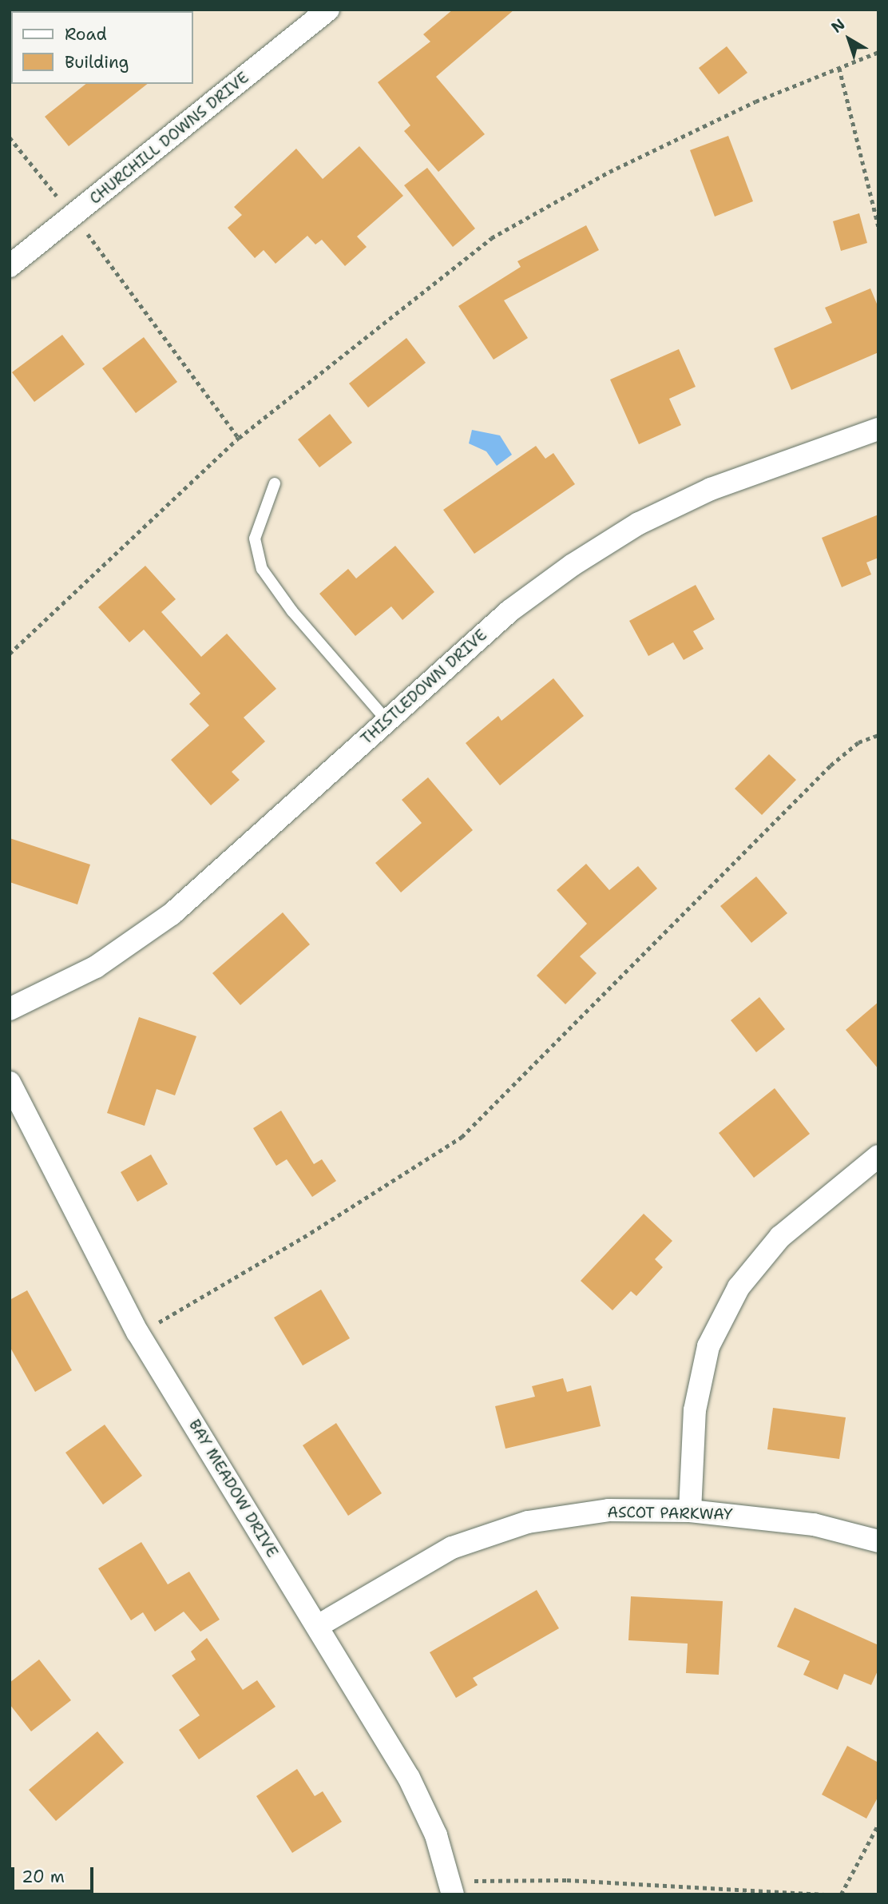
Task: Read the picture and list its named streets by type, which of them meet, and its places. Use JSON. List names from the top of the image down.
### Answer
{
  "streets": {
    "street": [
      "CHURCHILL DOWNS DRIVE",
      "THISTLEDOWN DRIVE",
      "BAY MEADOW DRIVE",
      "ASCOT PARKWAY"
    ]
  },
  "crossings": [
    ["BAY MEADOW DRIVE", "ASCOT PARKWAY"]
  ],
  "legend": ["Road", "Building"],
  "scale_bar": "20 m",
  "north": "top left"
}
